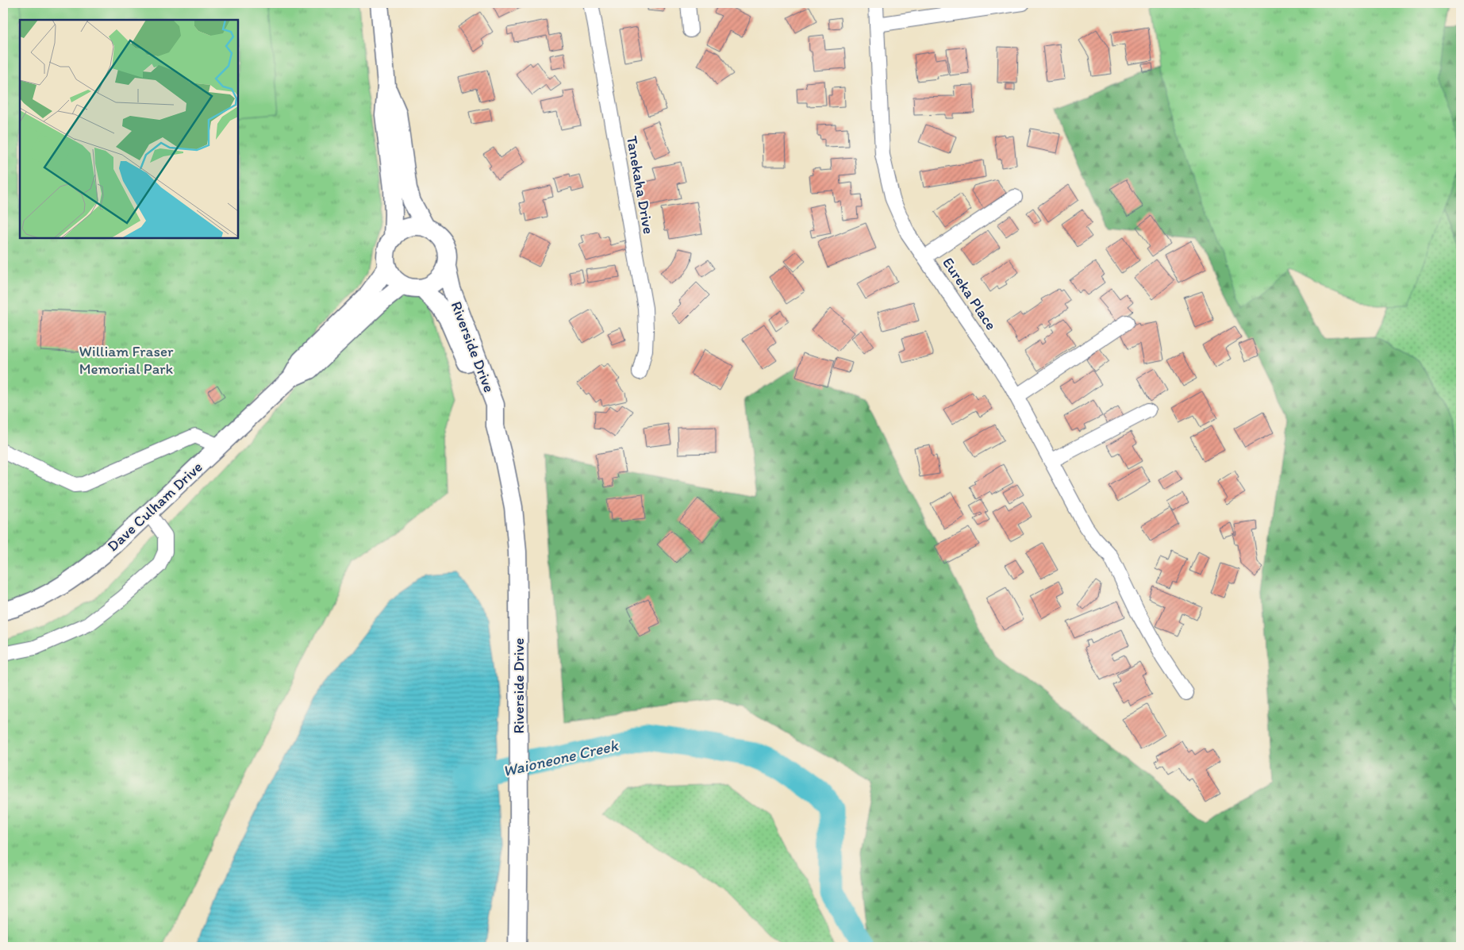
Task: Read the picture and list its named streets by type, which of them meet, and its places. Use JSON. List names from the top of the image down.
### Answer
{
  "streets": {
    "main road": ["Riverside Drive", "Dave Culham Drive"],
    "street": ["Tanekaha Drive", "Eureka Place"]
  },
  "crossings": [
    ["Riverside Drive", "Dave Culham Drive"]
  ],
  "water": ["Waioneone Creek"],
  "parks": ["William Fraser Memorial Park"]
}
